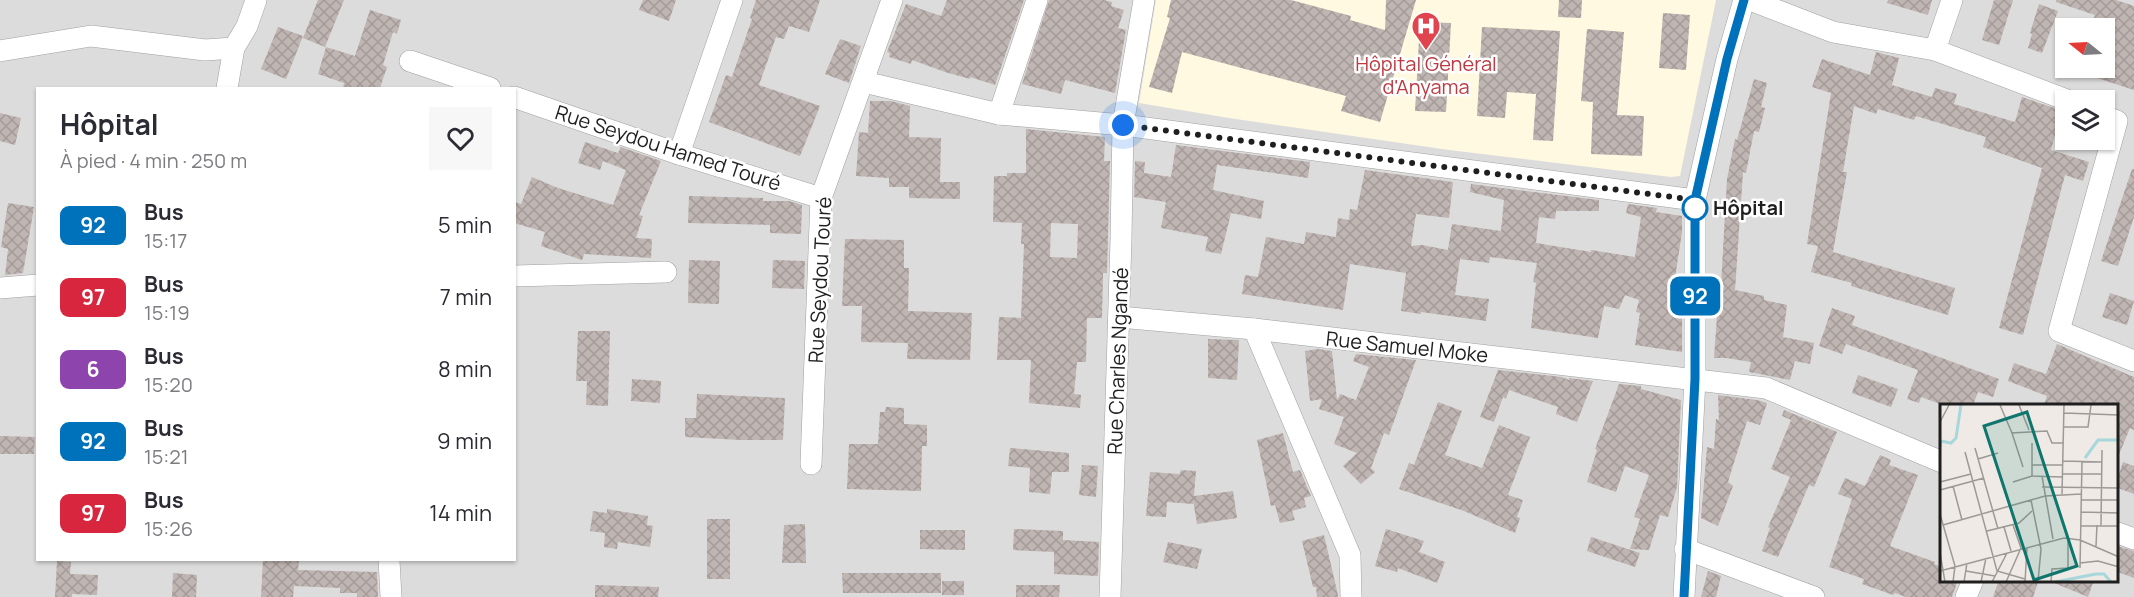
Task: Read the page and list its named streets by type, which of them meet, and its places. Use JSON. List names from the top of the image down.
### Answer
{
  "streets": {
    "street": [
      "Rue Seydou Hamed Touré",
      "Rue Seydou Touré",
      "Rue Samuel Moke",
      "Rue Charles Ngandé"
    ]
  },
  "crossings": [
    ["Rue Seydou Hamed Touré", "Rue Seydou Touré"],
    ["Rue Samuel Moke", "Rue Charles Ngandé"]
  ],
  "places": {
    "hospital": ["Hôpital Général d'Anyama"],
    "other": ["Hôpital"]
  },
  "lines": ["bus line 92"],
  "north": "left",
  "page": {
    "on_map": "92",
    "heading": ["Hôpital", "À pied · 4 min · 250 m"],
    "list": [
      {
        "mark": "92",
        "name": "Bus",
        "note": "15:17",
        "value": "5 min"
      },
      {
        "mark": "97",
        "name": "Bus",
        "note": "15:19",
        "value": "7 min"
      },
      {
        "mark": "6",
        "name": "Bus",
        "note": "15:20",
        "value": "8 min"
      },
      {
        "mark": "92",
        "name": "Bus",
        "note": "15:21",
        "value": "9 min"
      },
      {
        "mark": "97",
        "name": "Bus",
        "note": "15:26",
        "value": "14 min"
      }
    ]
  }
}
